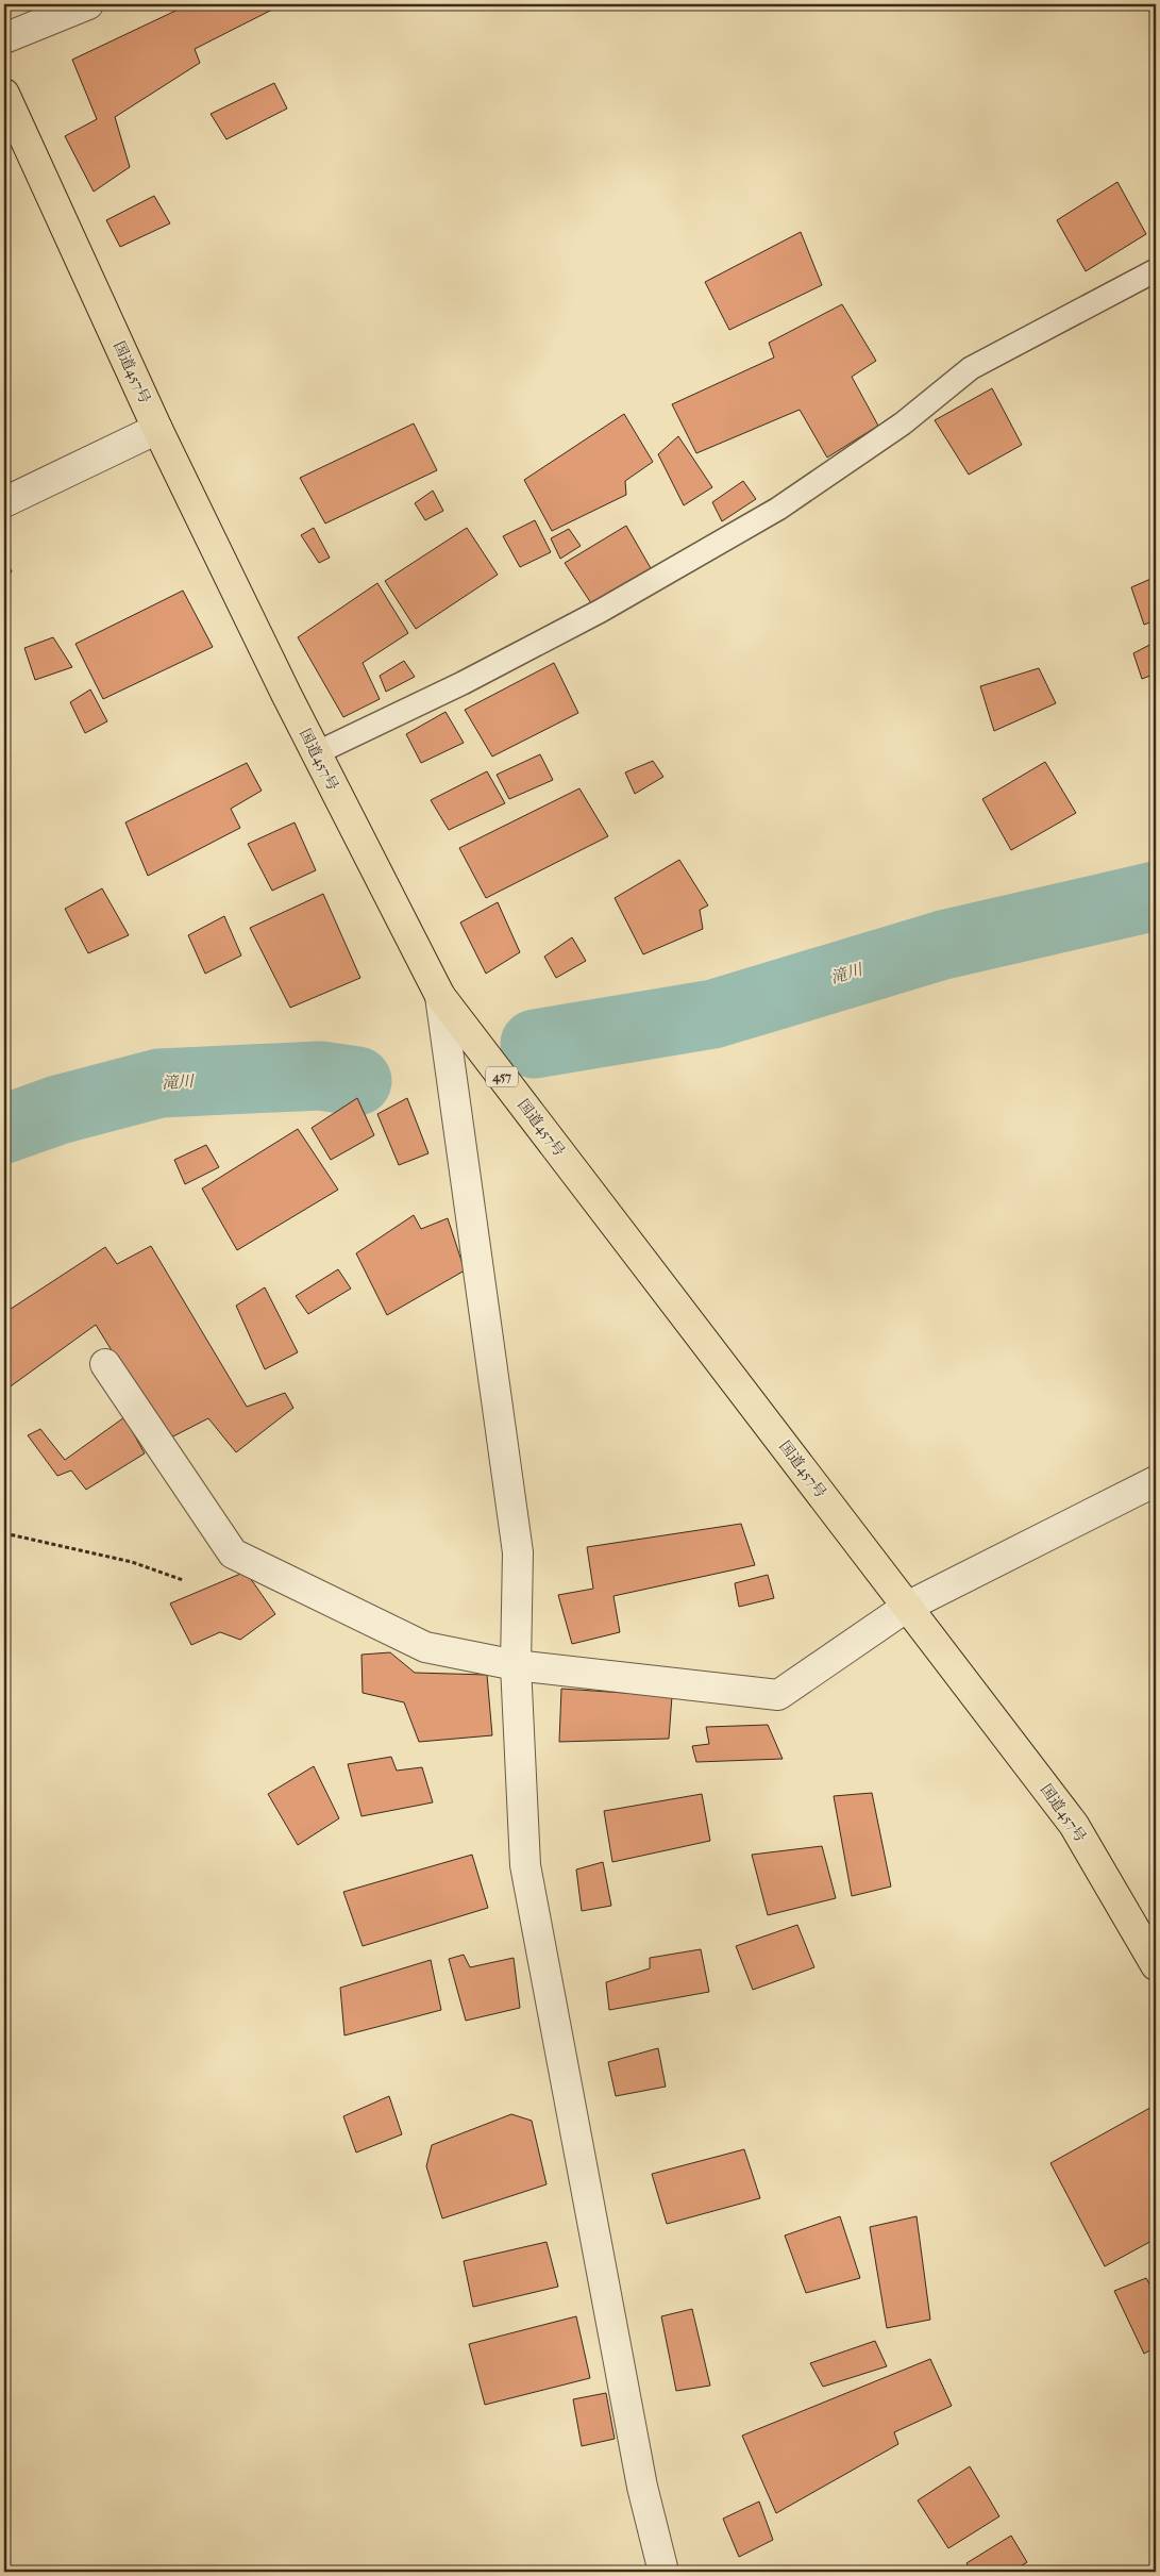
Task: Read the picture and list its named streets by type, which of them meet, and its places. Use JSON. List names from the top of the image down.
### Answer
{
  "streets": {
    "highway": ["国道457号", "457"]
  },
  "water": ["滝川"]
}
